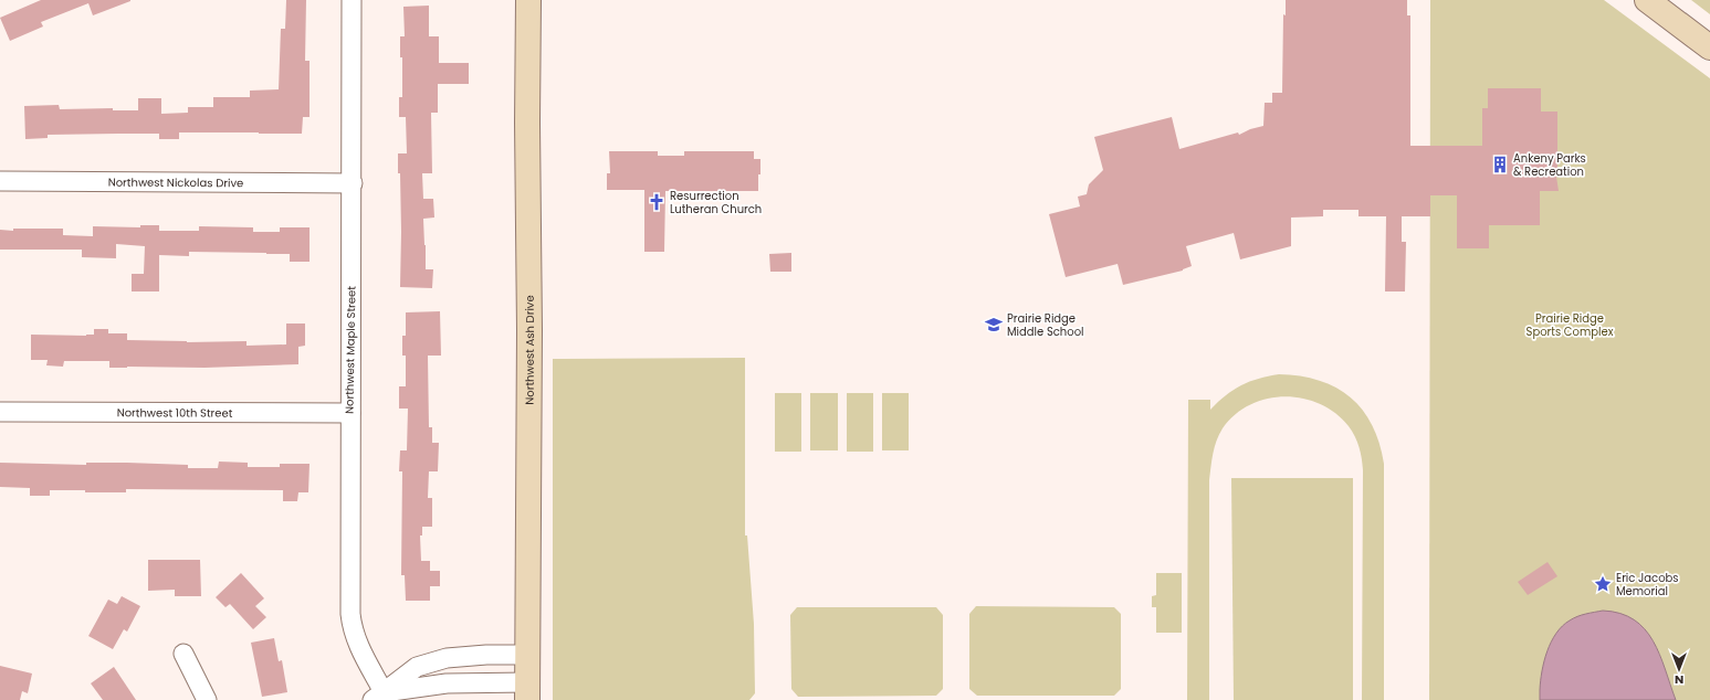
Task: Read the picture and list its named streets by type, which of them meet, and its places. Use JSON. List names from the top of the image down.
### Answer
{
  "streets": {
    "street": [
      "Northwest Nickolas Drive",
      "Northwest Maple Street",
      "Northwest Ash Drive",
      "Northwest 10th Street"
    ]
  },
  "crossings": [
    ["Northwest Nickolas Drive", "Northwest Maple Street"],
    ["Northwest Maple Street", "Northwest 10th Street"]
  ],
  "parks": ["Prairie Ridge Sports Complex"],
  "places": {
    "building": ["Ankeny Parks & Recreation"],
    "church": ["Resurrection Lutheran Church"],
    "school or university": ["Prairie Ridge Middle School"],
    "place": ["Eric Jacobs Memorial"]
  },
  "north": "bottom"
}
